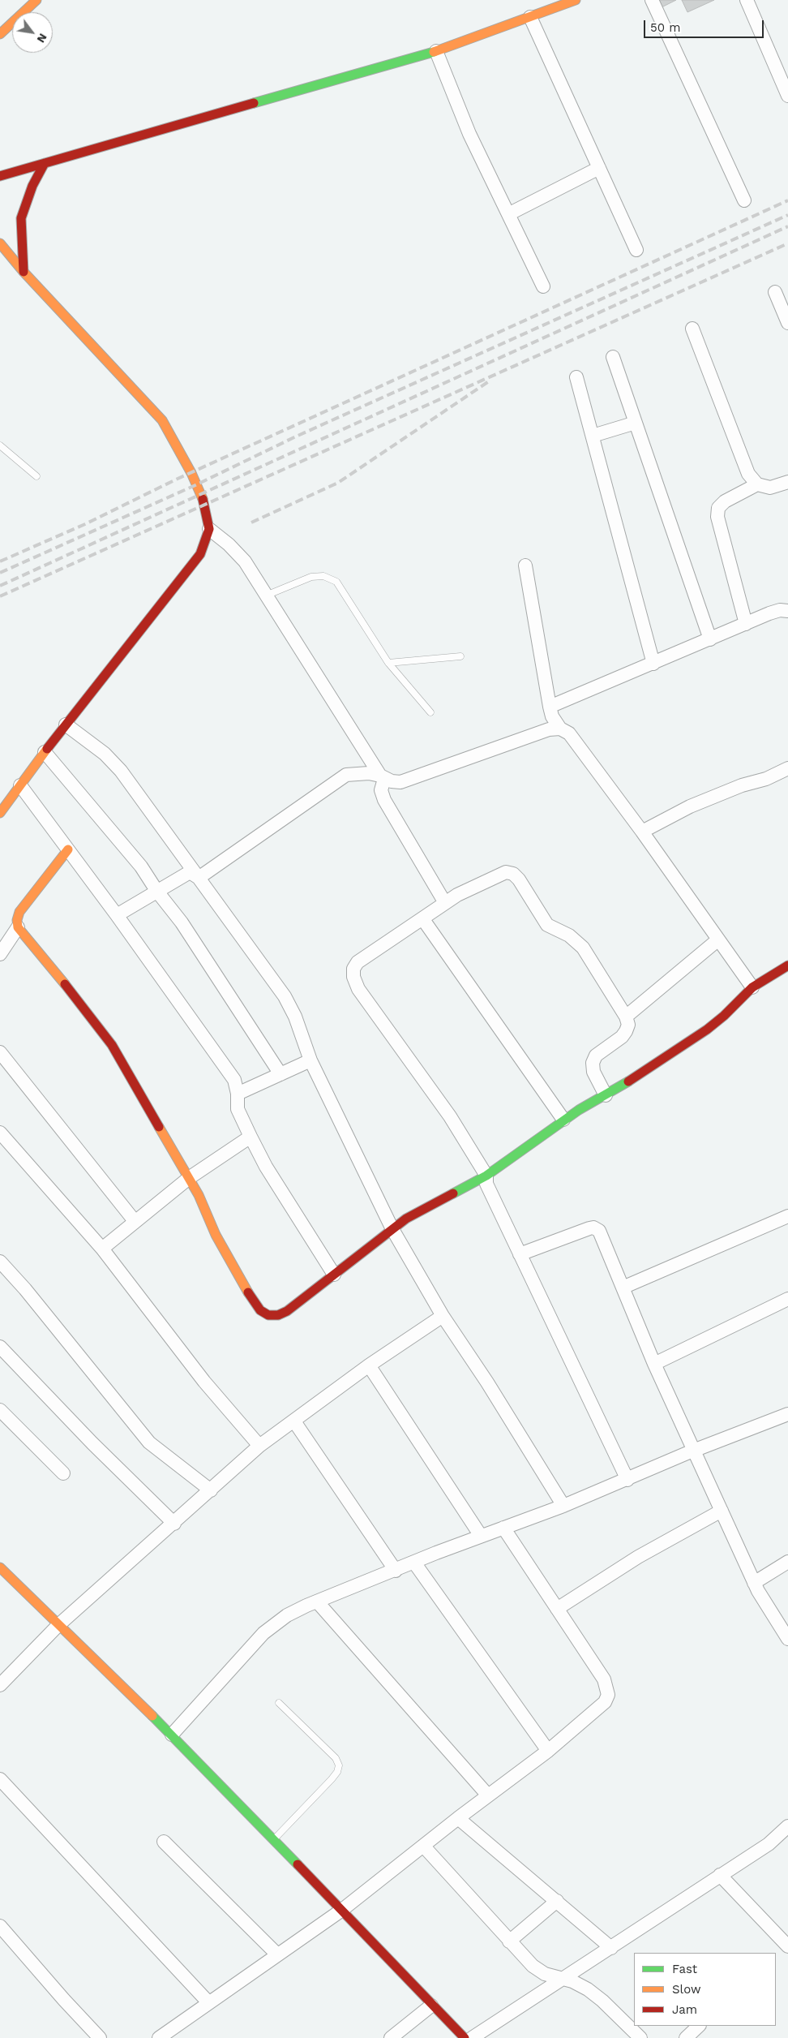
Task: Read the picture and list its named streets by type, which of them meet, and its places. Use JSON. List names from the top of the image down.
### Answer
{
  "legend": ["Fast", "Slow", "Jam"],
  "scale_bar": "50 m",
  "north": "bottom right"
}
